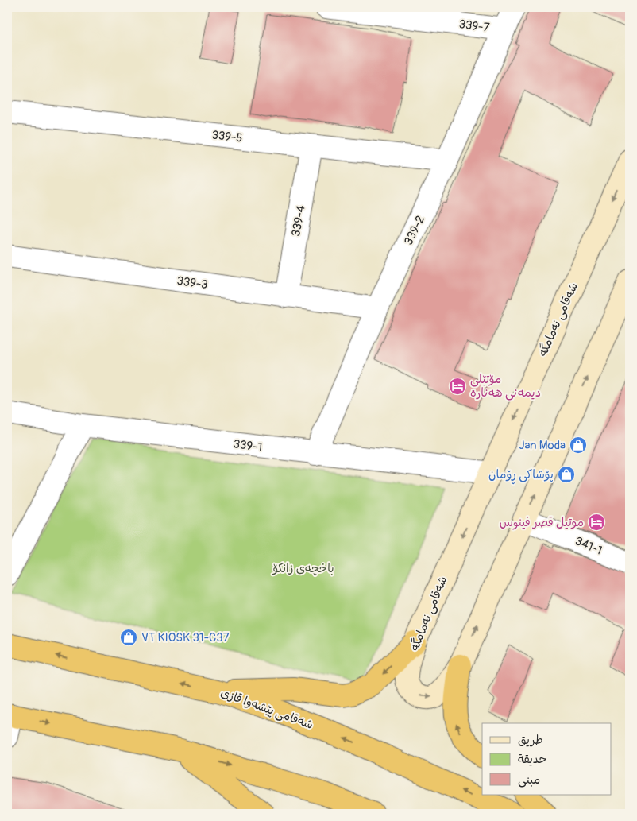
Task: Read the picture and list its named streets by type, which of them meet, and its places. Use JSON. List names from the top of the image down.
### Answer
{
  "streets": {
    "highway": ["شەقامی پێشەوا قازی"],
    "main road": ["شەقامی نەمامگە"],
    "street": [
      "339-7",
      "339-5",
      "339-4",
      "339-2",
      "339-3",
      "339-1",
      "341-1"
    ]
  },
  "crossings": [
    ["339-7", "339-2"],
    ["339-5", "339-4"],
    ["339-5", "339-2"],
    ["339-4", "339-3"],
    ["339-2", "339-3"],
    ["339-2", "339-1"],
    ["شەقامی نەمامگە", "339-1"],
    ["شەقامی نەمامگە", "341-1"]
  ],
  "parks": ["باخچەی زانکۆ"],
  "places": {
    "hotel": ["مۆتێلی دیمەنی هەنارە", "موتيل قصر فينوس"],
    "shop": ["Jan Moda", "پۆشاکی ڕۆمان", "VT KIOSK 31-C37"]
  },
  "legend": ["طريق", "حديقة", "مبنى"]
}
